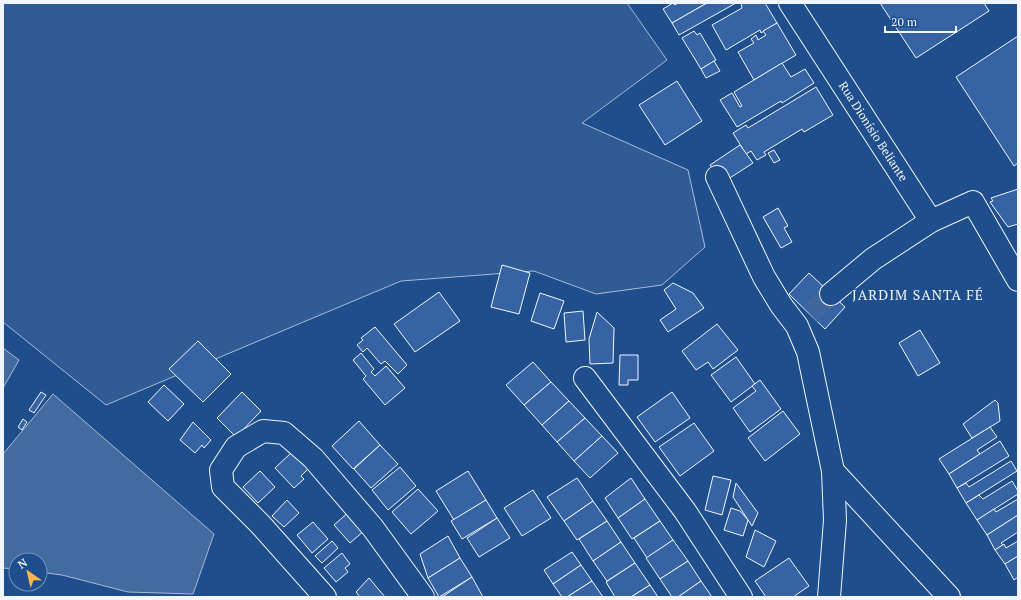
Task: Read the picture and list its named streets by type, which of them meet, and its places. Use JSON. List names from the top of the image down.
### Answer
{
  "streets": {
    "street": ["Rua Dionísio Beliante"]
  },
  "districts": ["JARDIM SANTA FÉ"],
  "scale_bar": "20 m",
  "north": "top left"
}
